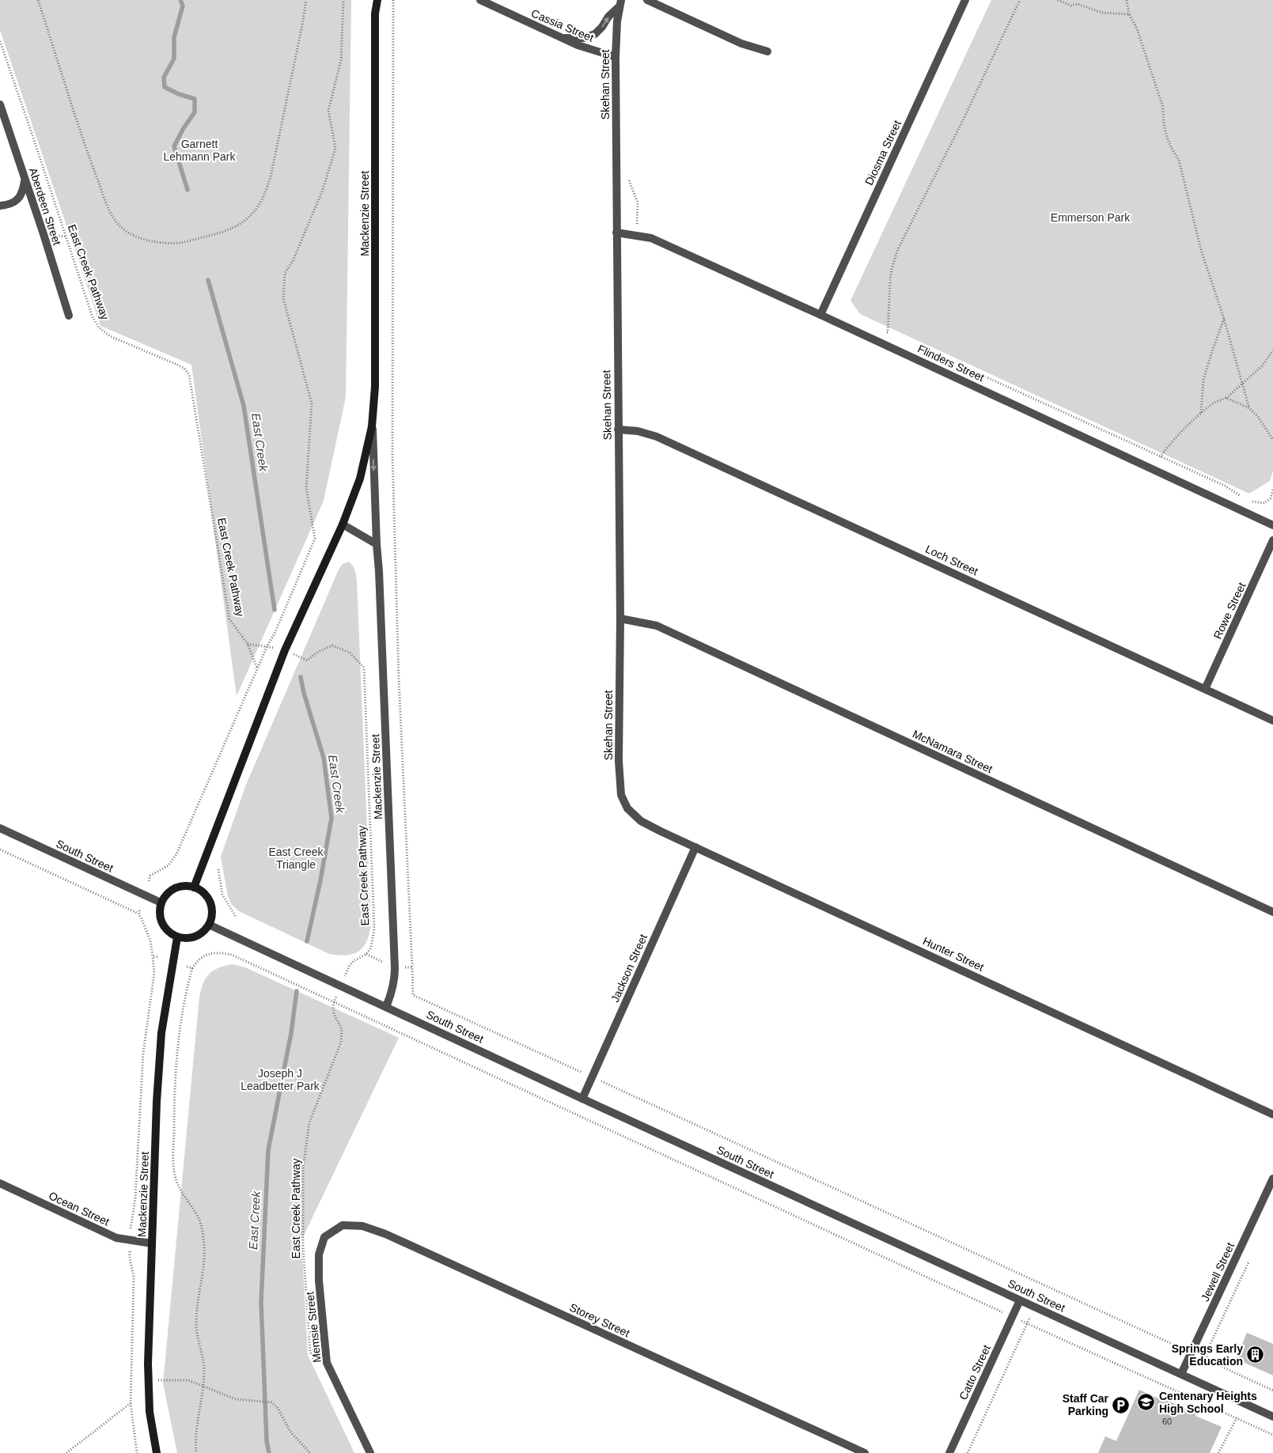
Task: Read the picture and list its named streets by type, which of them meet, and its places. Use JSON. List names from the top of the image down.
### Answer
{
  "streets": {
    "main road": ["Mackenzie Street"],
    "street": [
      "Cassia Street",
      "Skehan Street",
      "Diosma Street",
      "Aberdeen Street",
      "Flinders Street",
      "Loch Street",
      "Rowe Street",
      "McNamara Street",
      "South Street",
      "Hunter Street",
      "Jackson Street",
      "Ocean Street",
      "Jewell Street",
      "Storey Street",
      "Memsie Street",
      "Catto Street"
    ],
    "path": ["East Creek Pathway"]
  },
  "crossings": [
    ["Cassia Street", "Skehan Street"],
    ["Skehan Street", "Flinders Street"],
    ["Skehan Street", "Loch Street"],
    ["Skehan Street", "McNamara Street"],
    ["Skehan Street", "Hunter Street"],
    ["Diosma Street", "Flinders Street"],
    ["Mackenzie Street", "East Creek Pathway"],
    ["Mackenzie Street", "South Street"],
    ["Mackenzie Street", "Ocean Street"],
    ["Loch Street", "Rowe Street"],
    ["South Street", "Jackson Street"],
    ["South Street", "Jewell Street"],
    ["South Street", "Catto Street"],
    ["Hunter Street", "Jackson Street"],
    ["Storey Street", "Memsie Street"]
  ],
  "water": ["East Creek"],
  "parks": [
    "Garnett Lehmann Park",
    "Emmerson Park",
    "East Creek Triangle",
    "Joseph J Leadbetter Park"
  ],
  "places": {
    "building": ["Springs Early Education"],
    "school or university": ["Centenary Heights High School"],
    "parking": ["Staff Car Parking"]
  },
  "house_numbers": ["60"]
}
